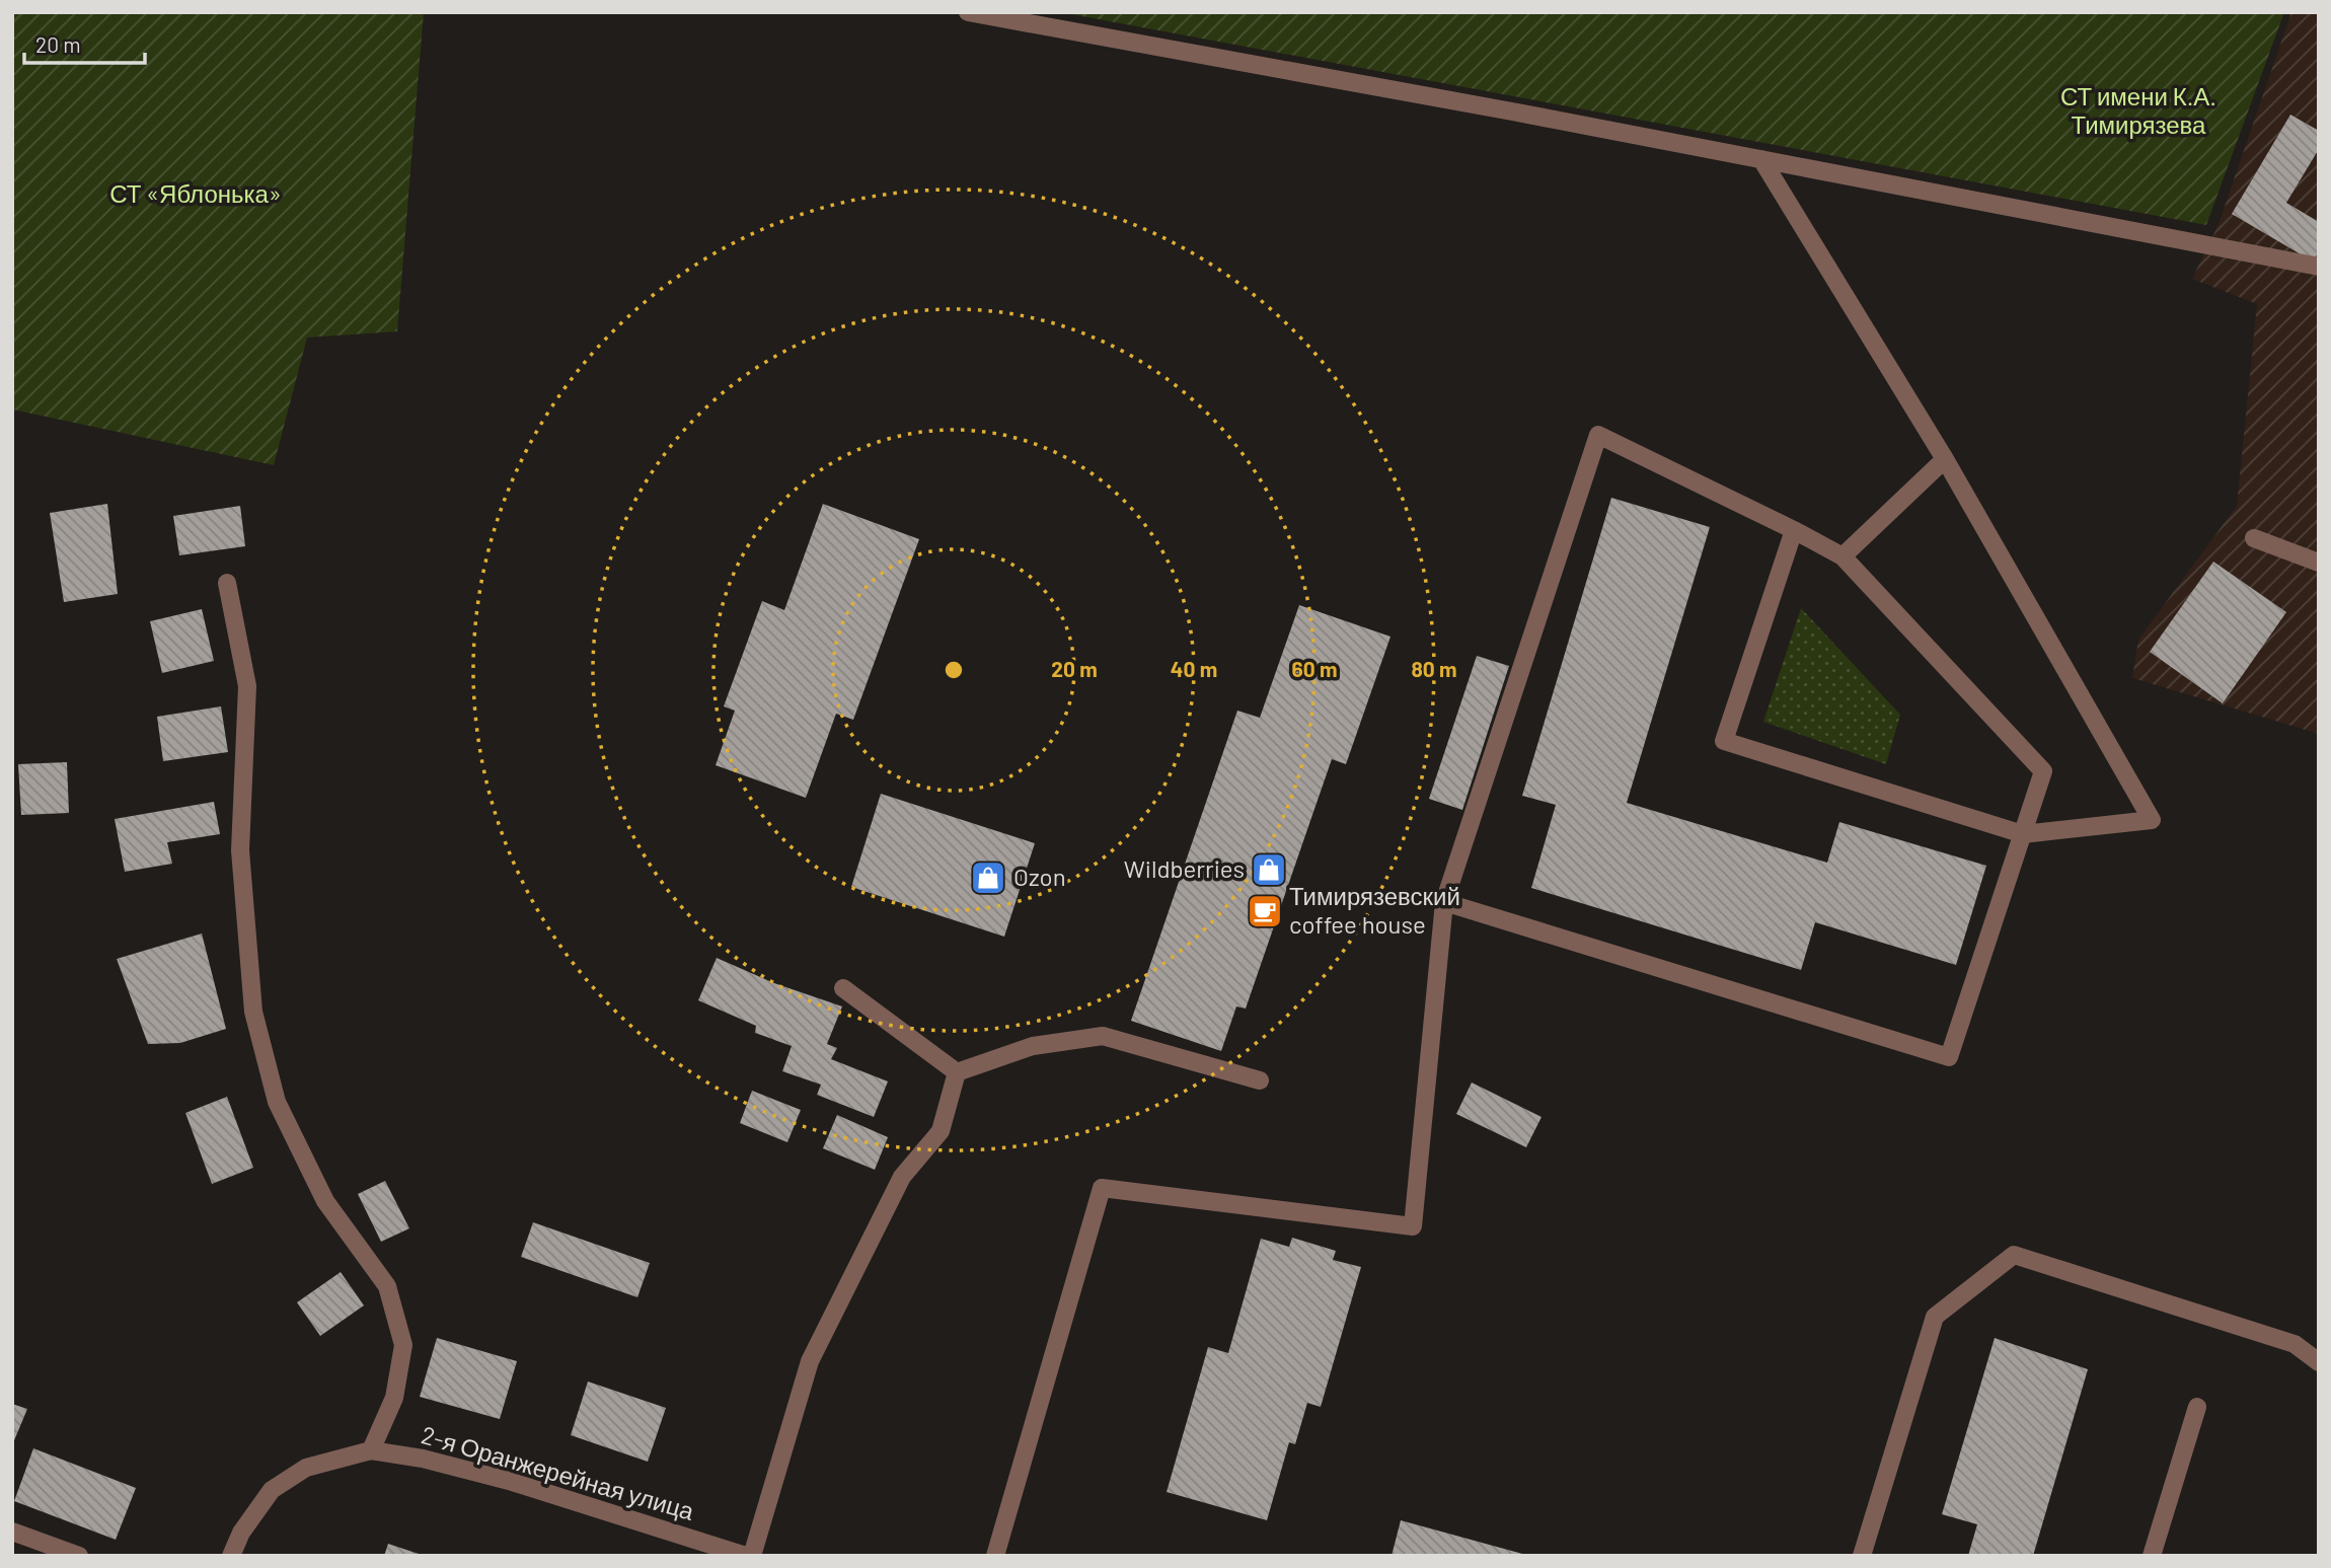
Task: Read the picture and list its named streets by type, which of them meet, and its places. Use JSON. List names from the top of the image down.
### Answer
{
  "streets": {
    "street": ["2-я Оранжерейная улица"]
  },
  "parks": ["СТ имени К.А. Тимирязева", "СТ «Яблонька»"],
  "places": {
    "shop": ["Wildberries", "Ozon"],
    "cafe": ["Тимирязевский coffee house"]
  },
  "scale_bar": "20 m",
  "rings": [
    "20 m",
    "40 m",
    "60 m",
    "80 m"
  ]
}
